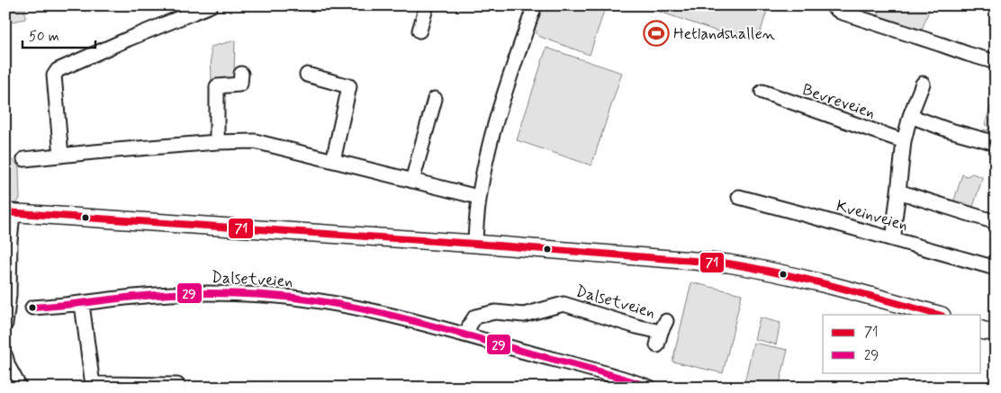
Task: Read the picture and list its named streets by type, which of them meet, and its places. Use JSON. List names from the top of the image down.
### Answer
{
  "streets": {
    "street": ["Bevreveien", "Kveinveien", "Dalsetveien"]
  },
  "places": {
    "sports": ["Hetlandshallen"]
  },
  "lines": ["transit line 71", "transit line 29"],
  "legend": ["71", "29"],
  "scale_bar": "50 m"
}
